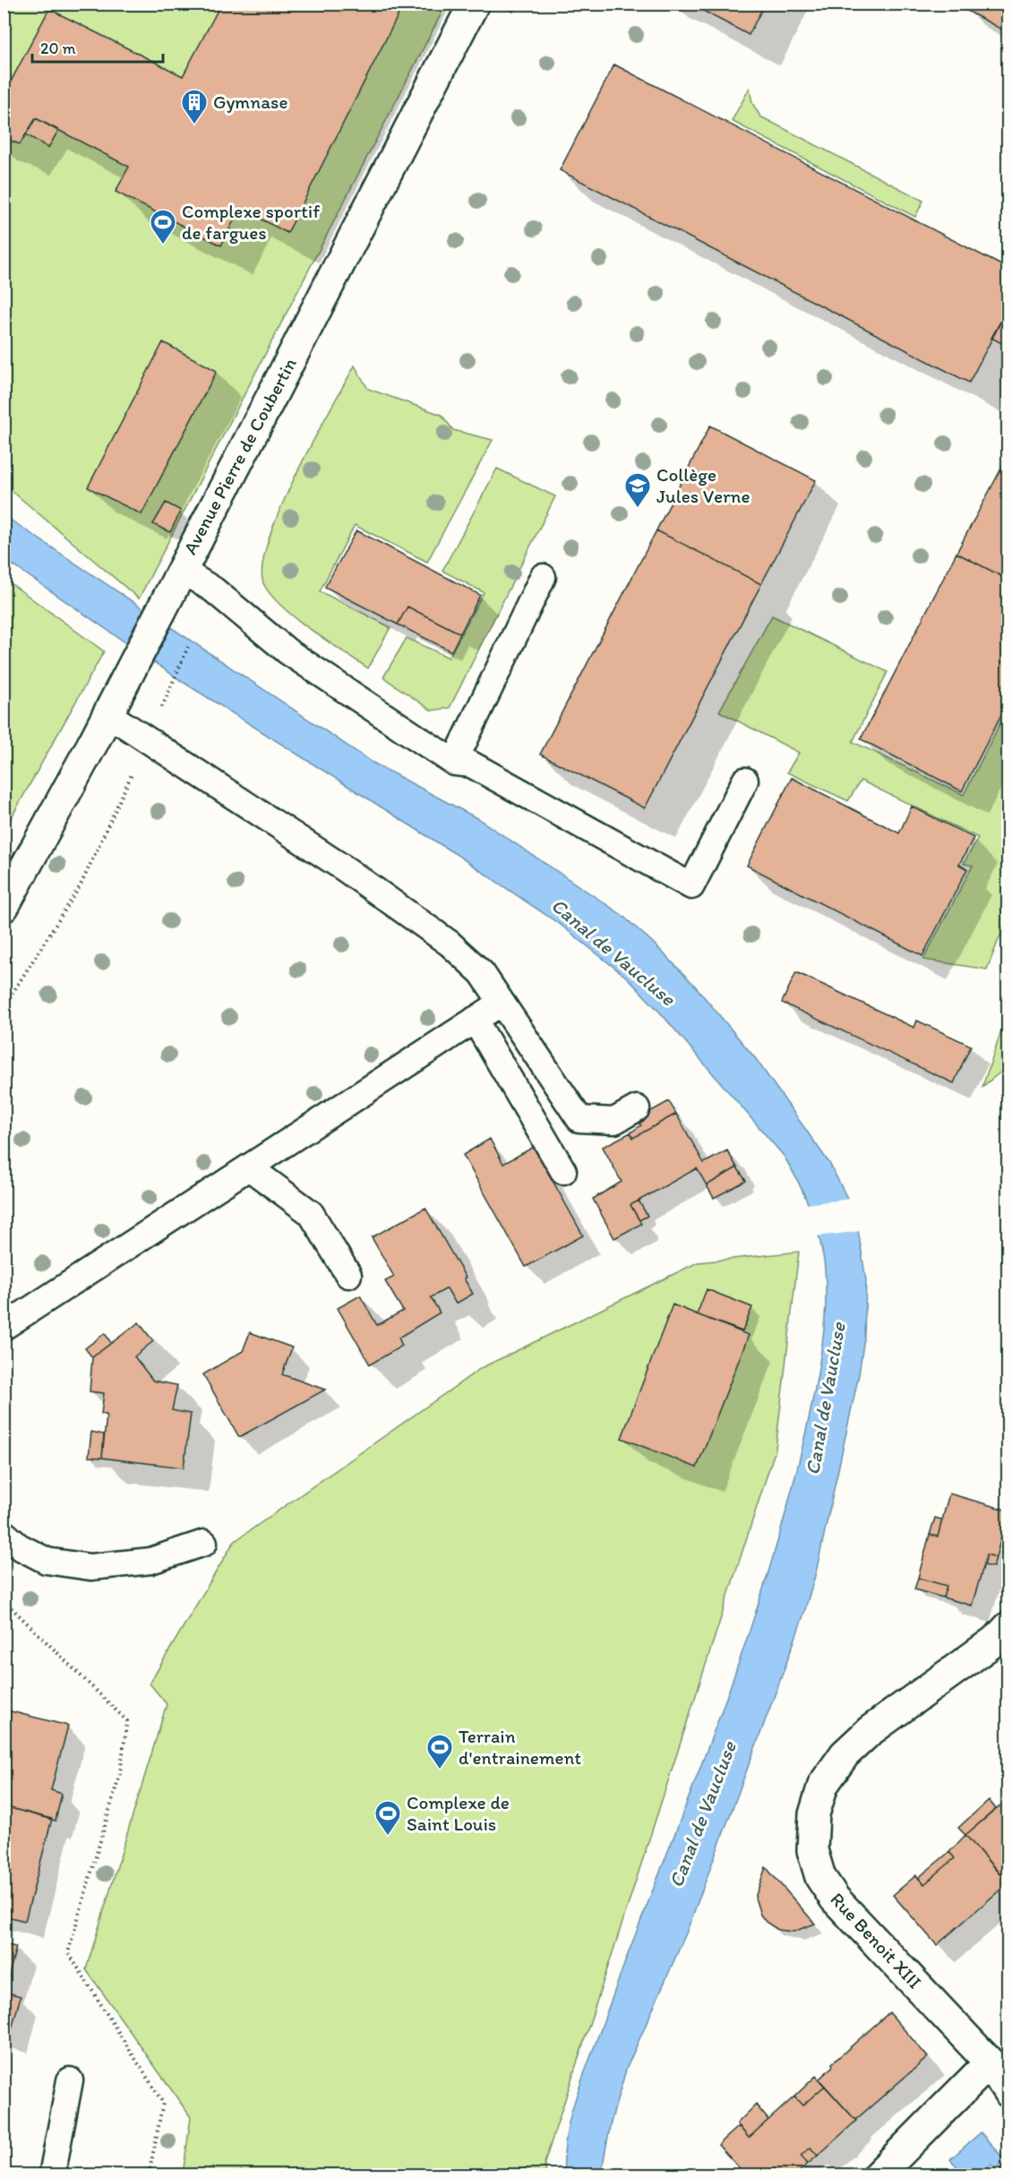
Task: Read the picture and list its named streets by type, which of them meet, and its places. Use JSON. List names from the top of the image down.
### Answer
{
  "streets": {
    "street": ["Avenue Pierre de Coubertin", "Rue Benoit XIII"]
  },
  "water": ["Canal de Vaucluse"],
  "places": {
    "building": ["Gymnase"],
    "sports": ["Complexe sportif de fargues", "Terrain d'entrainement", "Complexe de Saint Louis"],
    "school or university": ["Collège Jules Verne"]
  },
  "scale_bar": "20 m"
}
